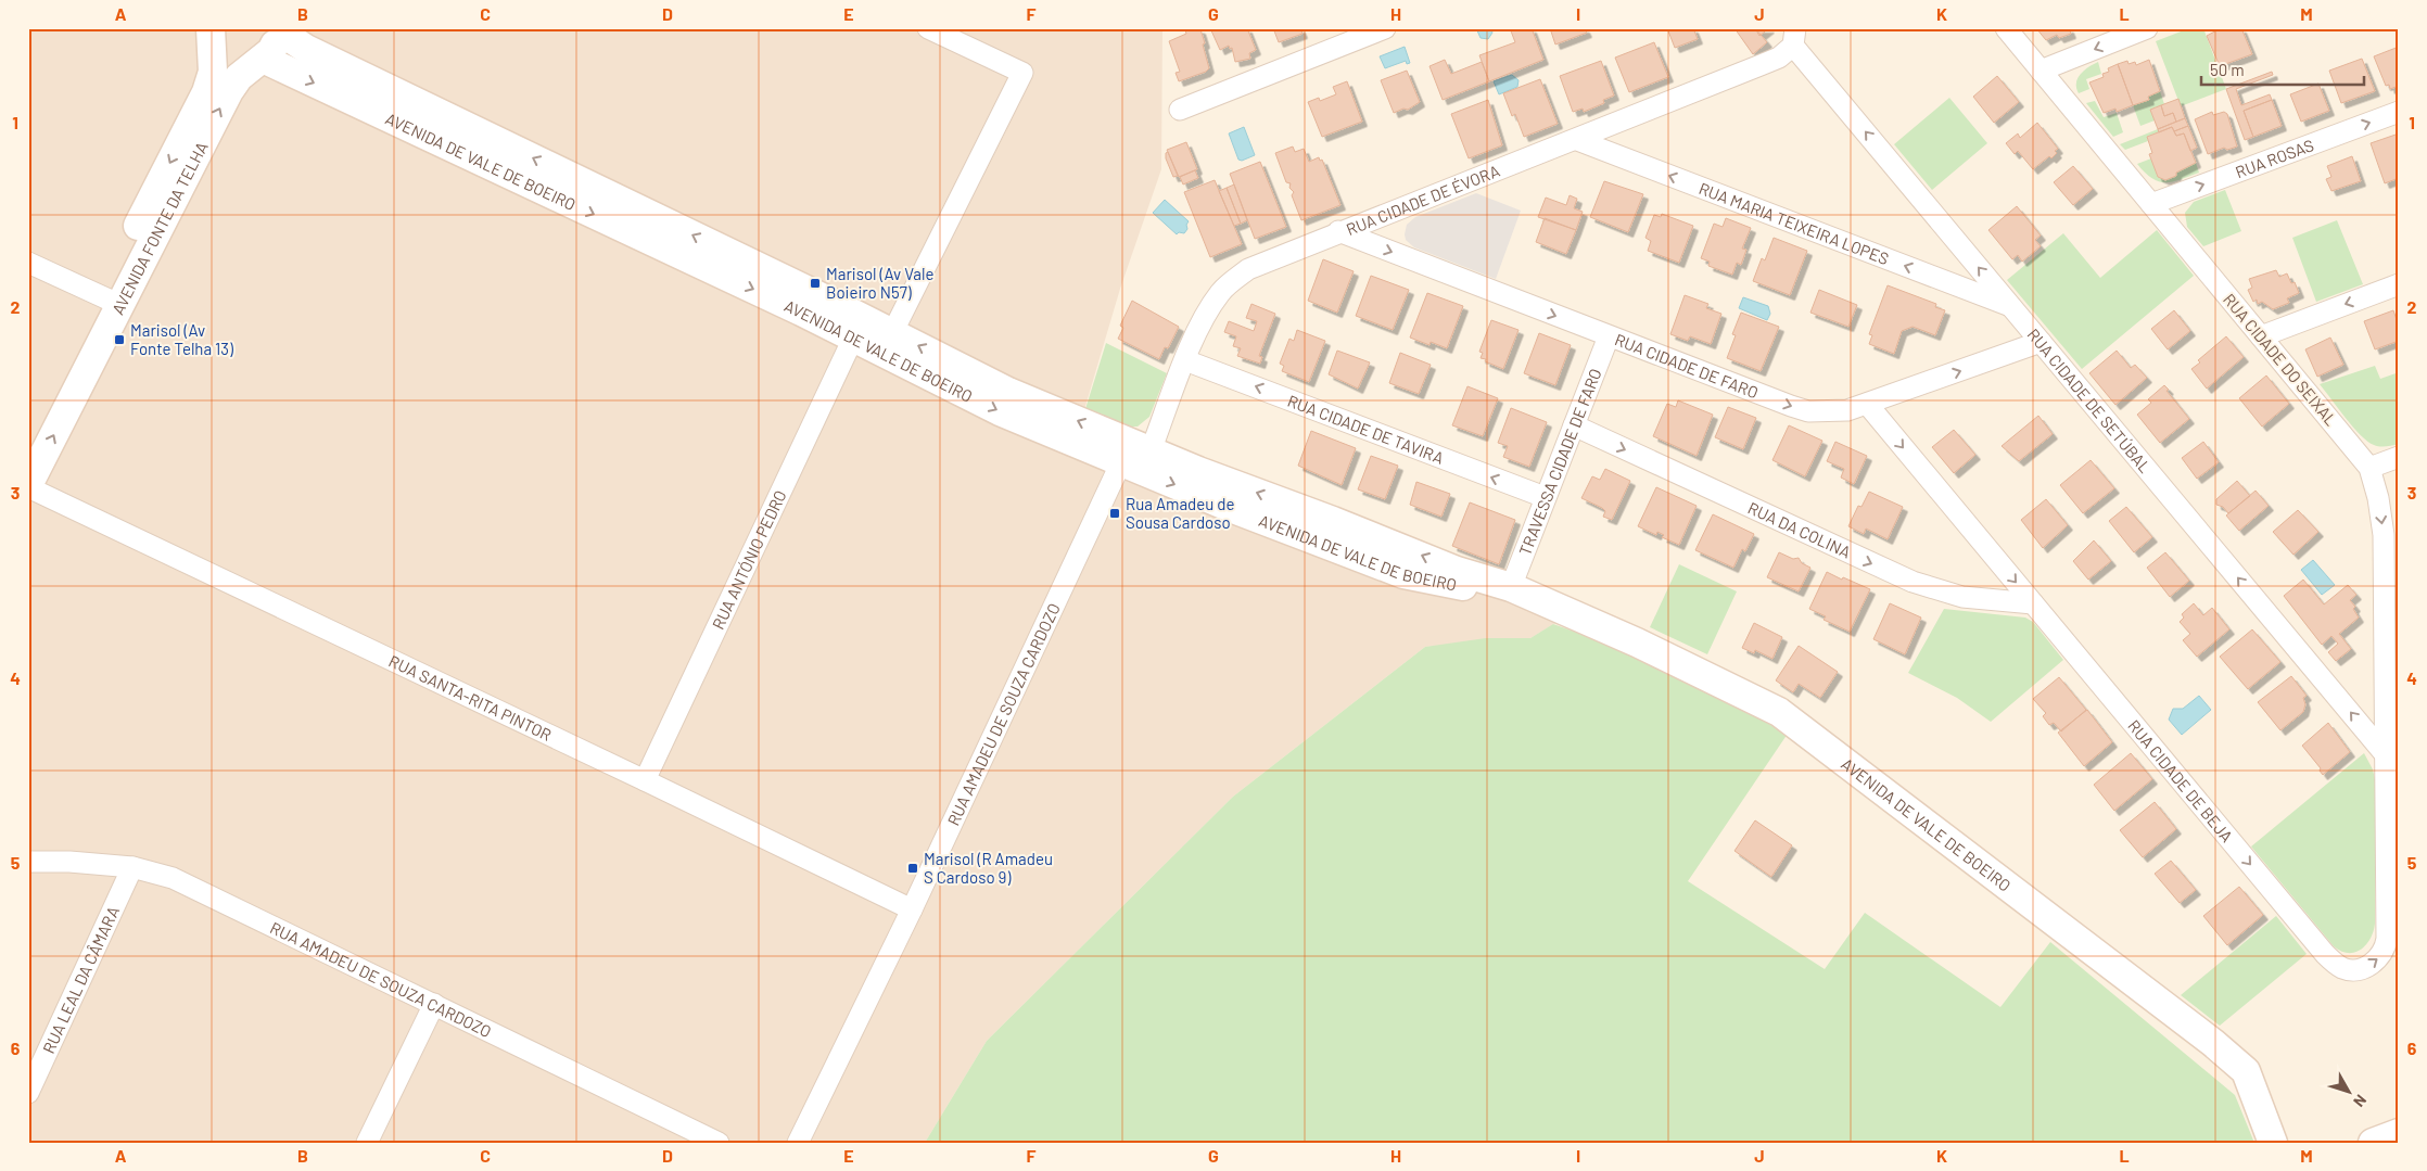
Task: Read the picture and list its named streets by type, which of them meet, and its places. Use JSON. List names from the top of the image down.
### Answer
{
  "streets": {
    "street": [
      "RUA ROSAS",
      "AVENIDA DE VALE DE BOEIRO",
      "RUA CIDADE DE ÉVORA",
      "RUA MARIA TEIXEIRA LOPES",
      "AVENIDA FONTE DA TELHA",
      "RUA CIDADE DO SEIXAL",
      "RUA CIDADE DE FARO",
      "RUA CIDADE DE SETÚBAL",
      "RUA CIDADE DE TAVIRA",
      "TRAVESSA CIDADE DE FARO",
      "RUA DA COLINA",
      "RUA ANTÓNIO PEDRO",
      "RUA SANTA-RITA PINTOR",
      "RUA AMADEU DE SOUZA CARDOZO",
      "RUA CIDADE DE BEJA",
      "RUA LEAL DA CÂMARA"
    ]
  },
  "crossings": [
    ["RUA ROSAS", "RUA CIDADE DO SEIXAL"],
    ["AVENIDA DE VALE DE BOEIRO", "RUA CIDADE DE ÉVORA"],
    ["AVENIDA DE VALE DE BOEIRO", "AVENIDA FONTE DA TELHA"],
    ["AVENIDA DE VALE DE BOEIRO", "TRAVESSA CIDADE DE FARO"],
    ["AVENIDA DE VALE DE BOEIRO", "RUA ANTÓNIO PEDRO"],
    ["AVENIDA DE VALE DE BOEIRO", "RUA AMADEU DE SOUZA CARDOZO"],
    ["RUA CIDADE DE ÉVORA", "RUA MARIA TEIXEIRA LOPES"],
    ["RUA CIDADE DE ÉVORA", "RUA CIDADE DE FARO"],
    ["RUA CIDADE DE ÉVORA", "RUA CIDADE DE SETÚBAL"],
    ["RUA CIDADE DE ÉVORA", "RUA CIDADE DE TAVIRA"],
    ["RUA CIDADE DE ÉVORA", "RUA AMADEU DE SOUZA CARDOZO"],
    ["RUA MARIA TEIXEIRA LOPES", "RUA CIDADE DE SETÚBAL"],
    ["AVENIDA FONTE DA TELHA", "RUA SANTA-RITA PINTOR"],
    ["RUA CIDADE DO SEIXAL", "RUA CIDADE DE SETÚBAL"],
    ["RUA CIDADE DO SEIXAL", "RUA CIDADE DE BEJA"],
    ["RUA CIDADE DE FARO", "RUA CIDADE DE SETÚBAL"],
    ["RUA CIDADE DE FARO", "TRAVESSA CIDADE DE FARO"],
    ["RUA CIDADE DE FARO", "RUA CIDADE DE BEJA"],
    ["RUA CIDADE DE SETÚBAL", "RUA CIDADE DE BEJA"],
    ["RUA CIDADE DE TAVIRA", "TRAVESSA CIDADE DE FARO"],
    ["TRAVESSA CIDADE DE FARO", "RUA DA COLINA"],
    ["RUA DA COLINA", "RUA CIDADE DE BEJA"],
    ["RUA ANTÓNIO PEDRO", "RUA SANTA-RITA PINTOR"],
    ["RUA SANTA-RITA PINTOR", "RUA AMADEU DE SOUZA CARDOZO"],
    ["RUA AMADEU DE SOUZA CARDOZO", "RUA LEAL DA CÂMARA"]
  ],
  "one_way": [
    "RUA MARIA TEIXEIRA LOPES",
    "RUA CIDADE DE FARO",
    "RUA CIDADE DE SETÚBAL",
    "RUA CIDADE DE TAVIRA",
    "RUA DA COLINA"
  ],
  "places": {
    "transit": [
      "Marisol (Av Vale Boieiro N57)",
      "Marisol (Av Fonte Telha 13)",
      "Rua Amadeu de Sousa Cardoso",
      "Marisol (R Amadeu S Cardoso 9)"
    ]
  },
  "scale_bar": "50 m",
  "north": "bottom right",
  "grid": {
    "columns": [
      "A",
      "B",
      "C",
      "D",
      "E",
      "F",
      "G",
      "H",
      "I",
      "J",
      "K",
      "L",
      "M"
    ],
    "rows": [
      "1",
      "2",
      "3",
      "4",
      "5",
      "6"
    ]
  }
}
